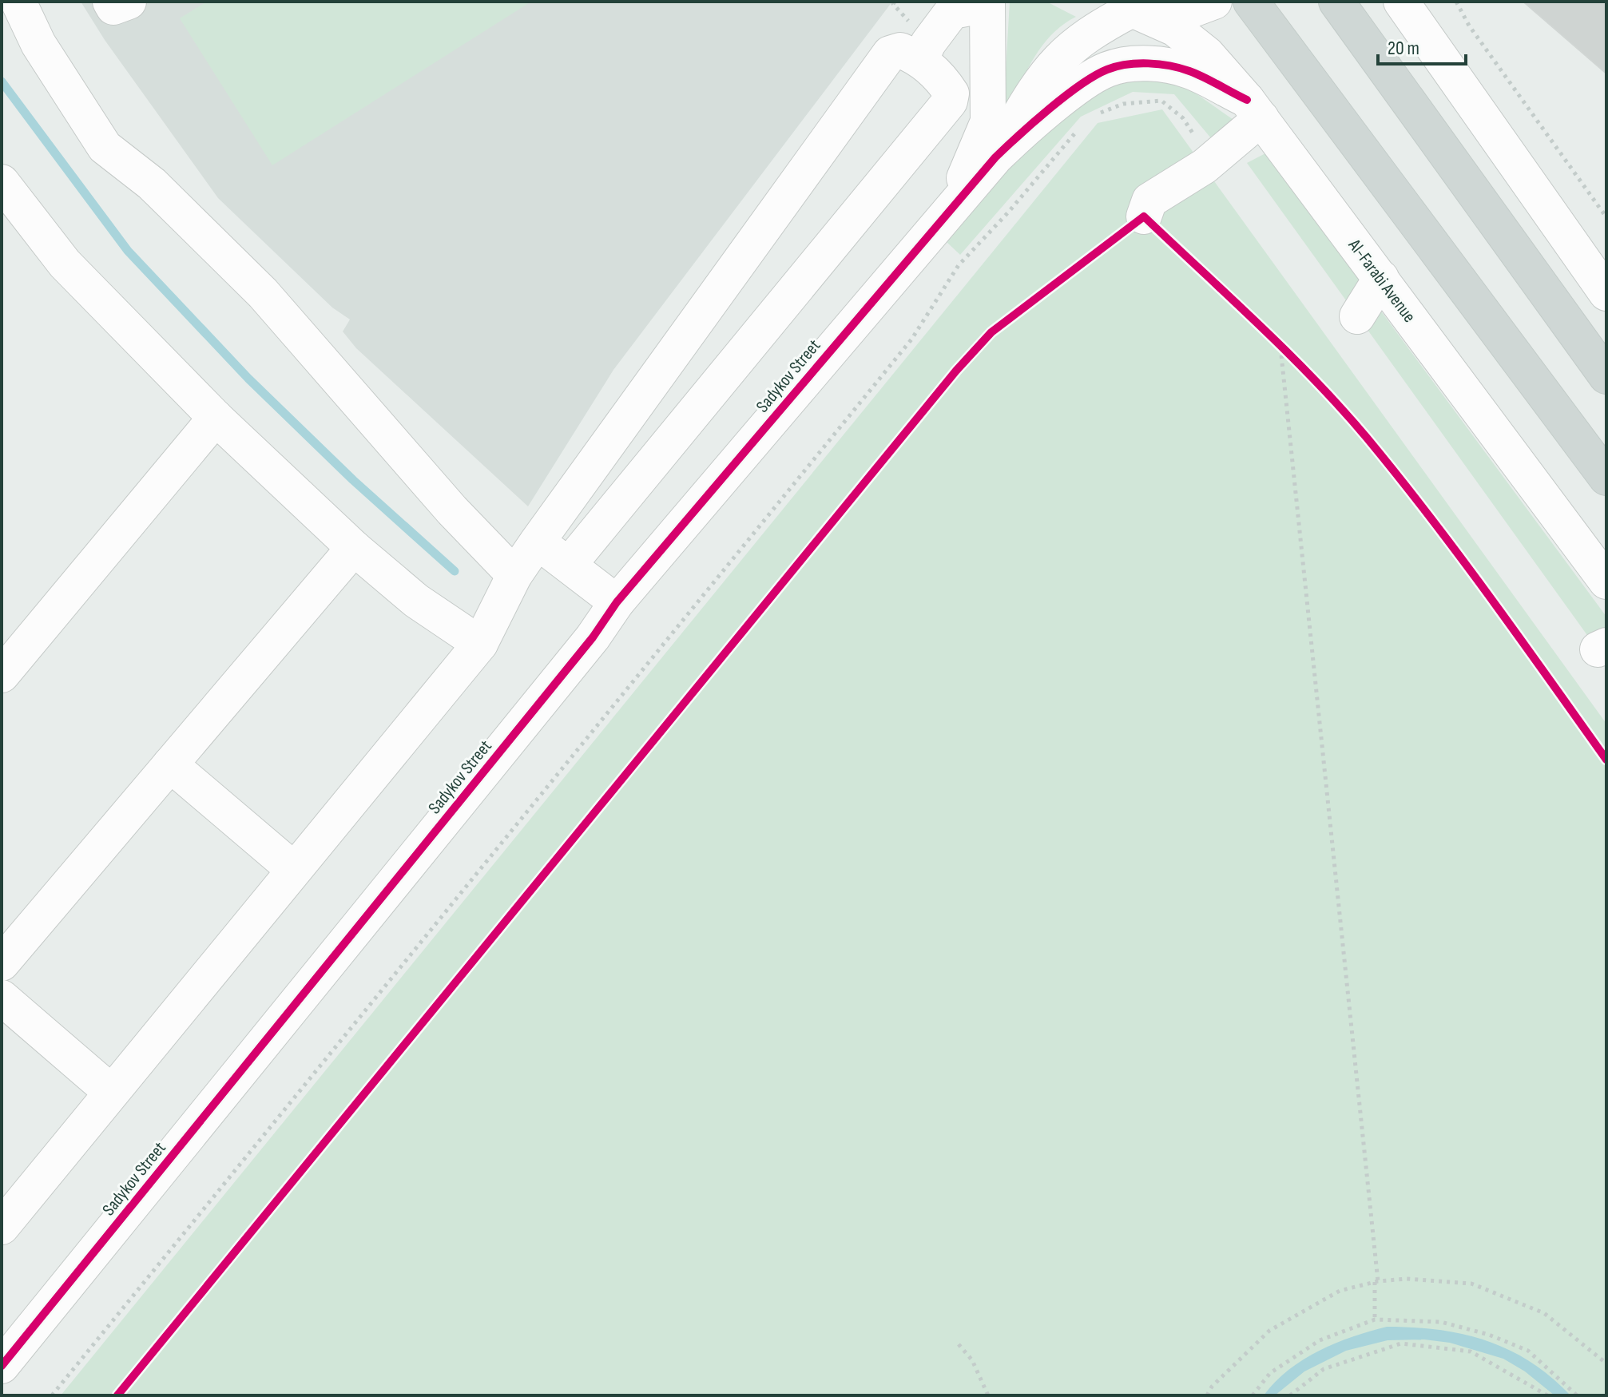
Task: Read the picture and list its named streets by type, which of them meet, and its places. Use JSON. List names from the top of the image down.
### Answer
{
  "streets": {
    "street": ["Al-Farabi Avenue", "Sadykov Street"]
  },
  "scale_bar": "20 m"
}
